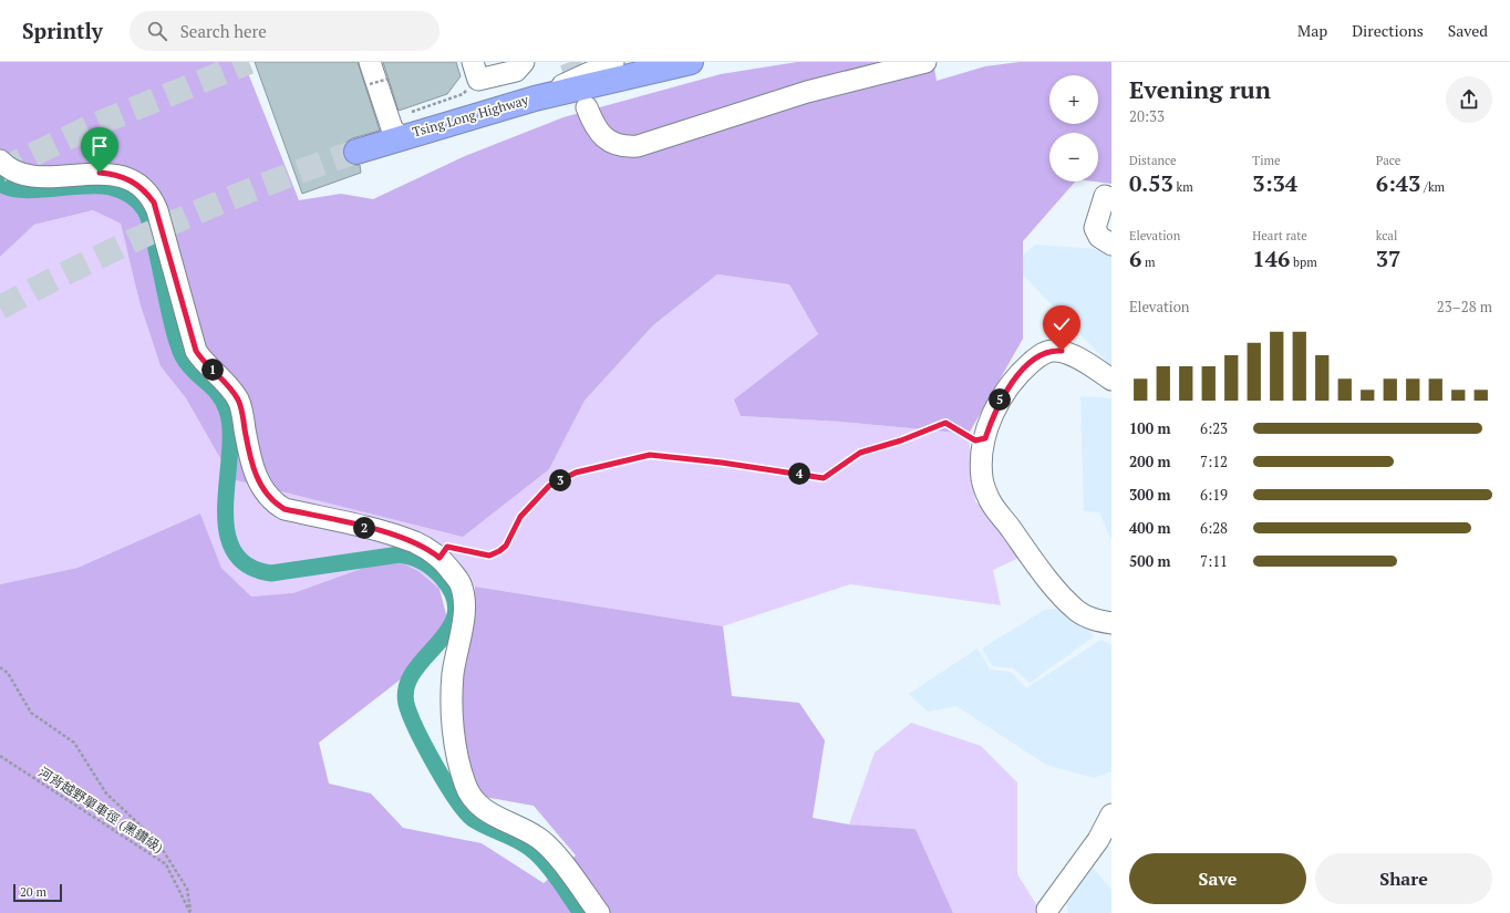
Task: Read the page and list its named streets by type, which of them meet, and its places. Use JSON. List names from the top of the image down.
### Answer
{
  "streets": {
    "highway": ["Tsing Long Highway"],
    "path": ["河背越野單車徑 (黑鑽級)"]
  },
  "scale_bar": "20 m",
  "page": {
    "header": "Sprintly",
    "search": "Search here",
    "nav": ["Map", "Directions", "Saved"],
    "heading": ["Evening run", "20:33"],
    "map_buttons": ["+", "−"],
    "stats": [
      ["Distance", "0.53 km"],
      ["Time", "3:34"],
      ["Pace", "6:43 /km"],
      ["Elevation", "6 m"],
      ["Heart rate", "146 bpm"],
      ["kcal", "37"]
    ],
    "chart": ["Elevation", "23–28 m"],
    "pins": [
      "1",
      "5",
      "4",
      "3",
      "2"
    ],
    "list": [
      {
        "name": "100 m",
        "note": "6:23"
      },
      {
        "name": "200 m",
        "note": "7:12"
      },
      {
        "name": "300 m",
        "note": "6:19"
      },
      {
        "name": "400 m",
        "note": "6:28"
      },
      {
        "name": "500 m",
        "note": "7:11"
      }
    ],
    "buttons": ["Save", "Share"],
    "scale": "20 m"
  }
}
